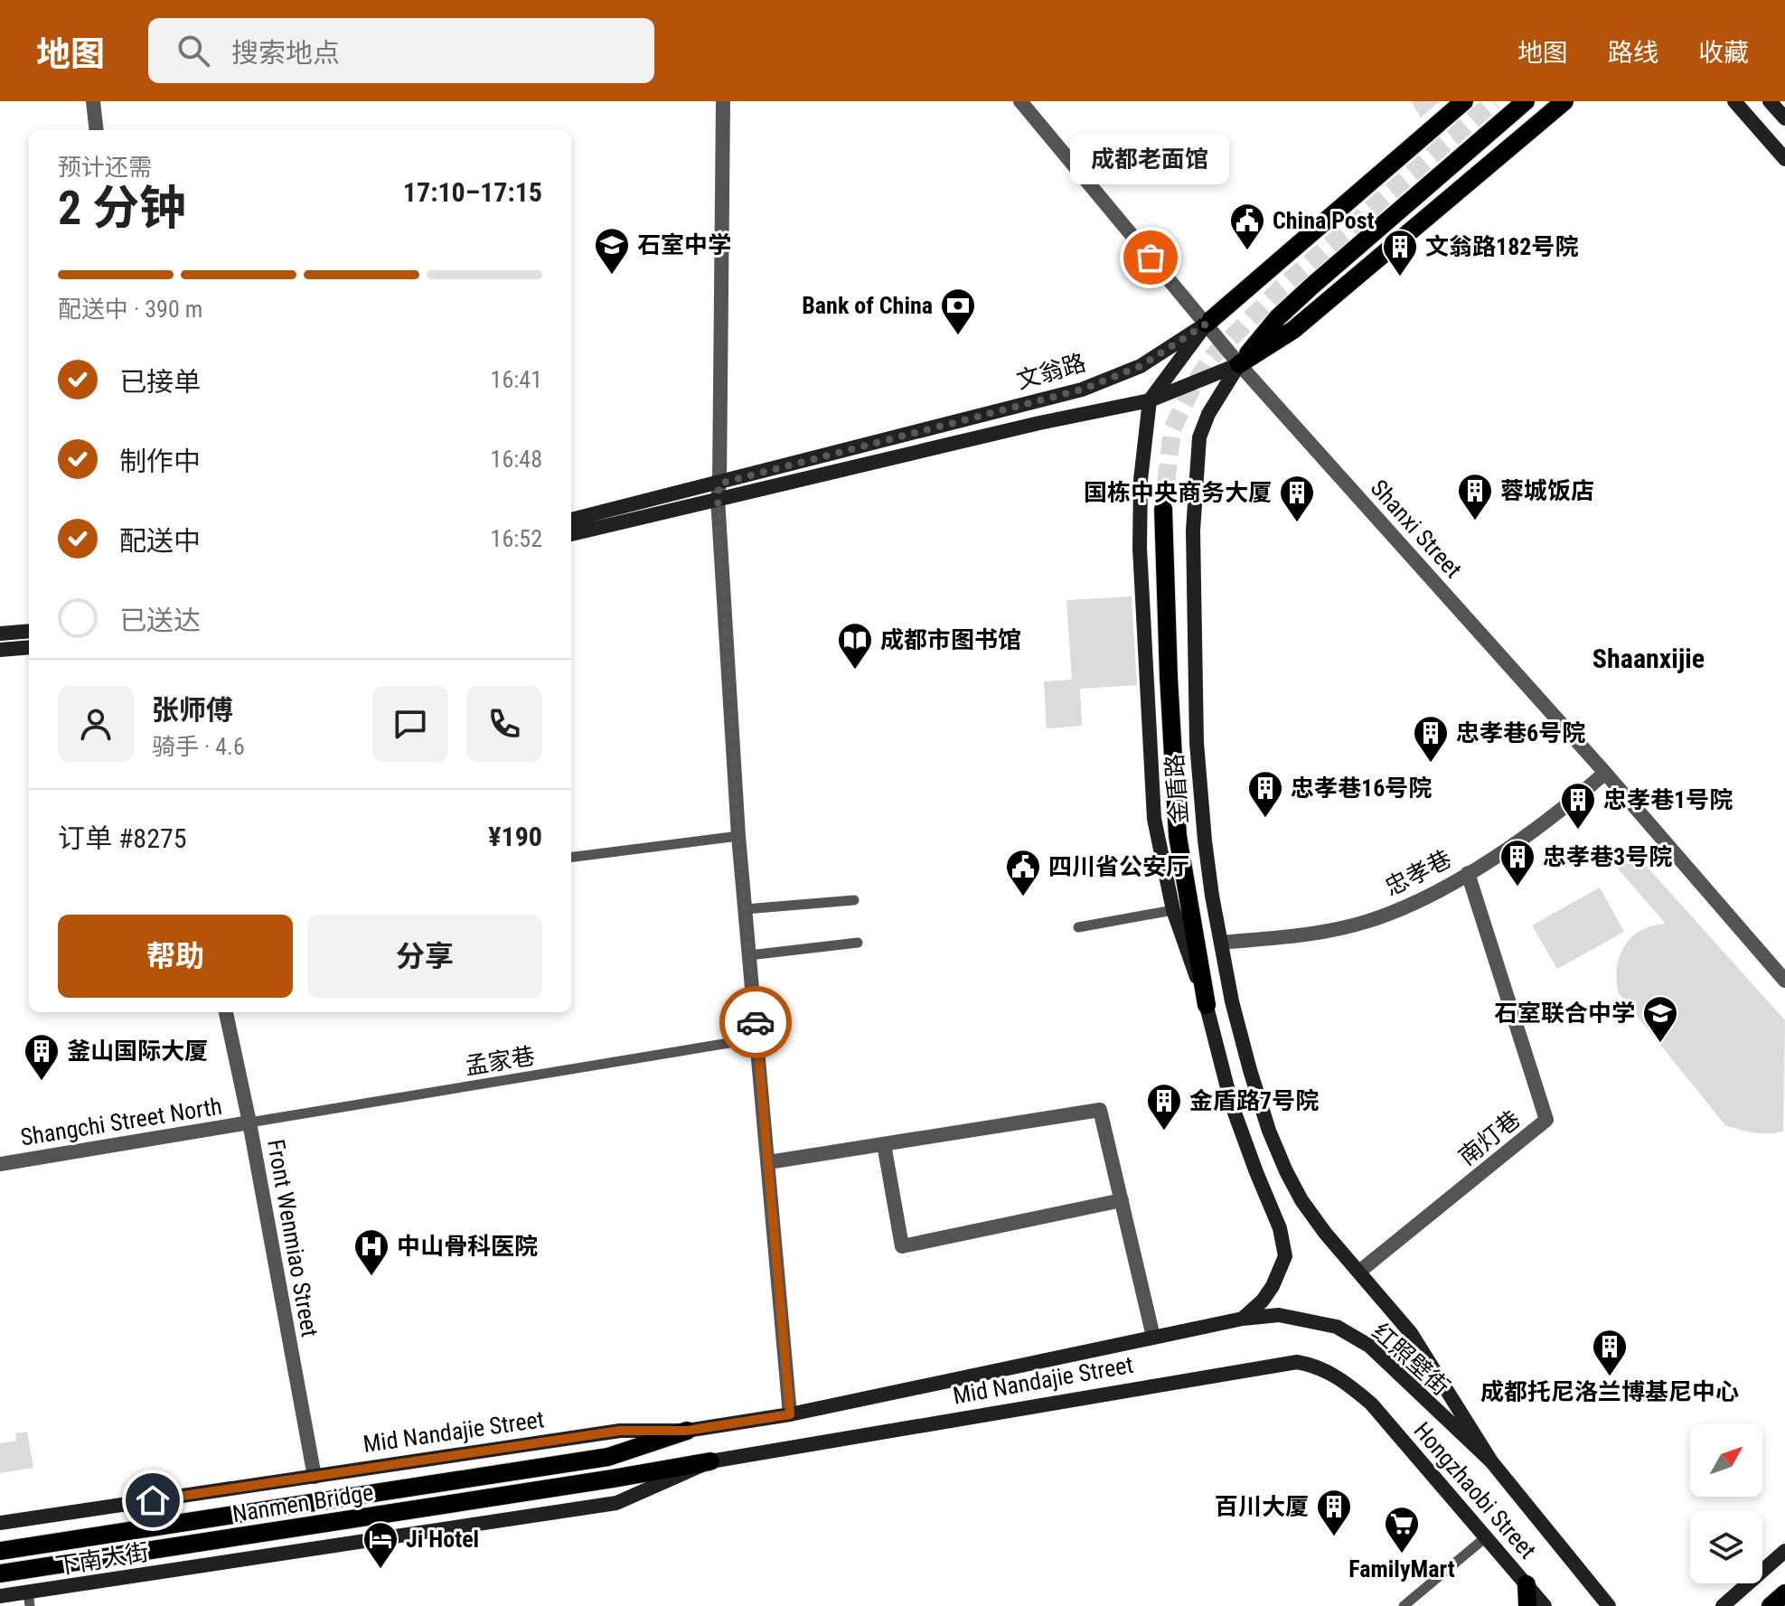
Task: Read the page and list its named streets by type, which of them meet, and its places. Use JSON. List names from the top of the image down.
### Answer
{
  "streets": {
    "main road": [
      "文翁路",
      "金盾路",
      "红照壁街",
      "Mid Nandajie Street",
      "Hongzhaobi Street",
      "Nanmen Bridge",
      "下南大街"
    ],
    "street": [
      "Shanxi Street",
      "忠孝巷",
      "Shangchi Street North",
      "南灯巷",
      "Front Wenmiao Street"
    ],
    "lane": ["孟家巷"]
  },
  "crossings": [
    ["文翁路", "Shanxi Street"],
    ["文翁路", "金盾路"],
    ["Shanxi Street", "金盾路"],
    ["Shanxi Street", "忠孝巷"],
    ["金盾路", "忠孝巷"],
    ["金盾路", "南灯巷"],
    ["金盾路", "红照壁街"],
    ["金盾路", "Mid Nandajie Street"],
    ["忠孝巷", "南灯巷"],
    ["孟家巷", "Shangchi Street North"],
    ["孟家巷", "Front Wenmiao Street"],
    ["Shangchi Street North", "Front Wenmiao Street"],
    ["南灯巷", "红照壁街"],
    ["Front Wenmiao Street", "Mid Nandajie Street"],
    ["红照壁街", "Mid Nandajie Street"],
    ["Mid Nandajie Street", "Hongzhaobi Street"],
    ["Mid Nandajie Street", "Nanmen Bridge"],
    ["Mid Nandajie Street", "下南大街"]
  ],
  "districts": ["Shaanxijie"],
  "places": {
    "public building": ["China Post", "四川省公安厅"],
    "other": ["成都老面馆"],
    "school or university": ["石室中学", "石室联合中学"],
    "building": [
      "文翁路182号院",
      "蓉城饭店",
      "国栋中央商务大厦",
      "忠孝巷6号院",
      "忠孝巷16号院",
      "忠孝巷1号院",
      "忠孝巷3号院",
      "釜山国际大厦",
      "金盾路7号院",
      "成都托尼洛兰博基尼中心",
      "百川大厦"
    ],
    "bank": ["Bank of China"],
    "library": ["成都市图书馆"],
    "hospital": ["中山骨科医院"],
    "supermarket": ["FamilyMart"],
    "hotel": ["Ji Hotel"]
  },
  "north": "top right",
  "page": {
    "header": "地图",
    "search": "搜索地点",
    "nav": ["地图", "路线", "收藏"],
    "heading": ["2 分钟", "预计还需", "17:10–17:15"],
    "panel": [
      "张师傅",
      "骑手 · 4.6",
      "订单 #8275",
      "¥190"
    ],
    "bubble": "成都老面馆",
    "bar": "配送中 · 390 m",
    "list": [
      ["已接单", "16:41"],
      ["制作中", "16:48"],
      ["配送中", "16:52"],
      "已送达"
    ],
    "buttons": ["帮助", "分享"]
  }
}
